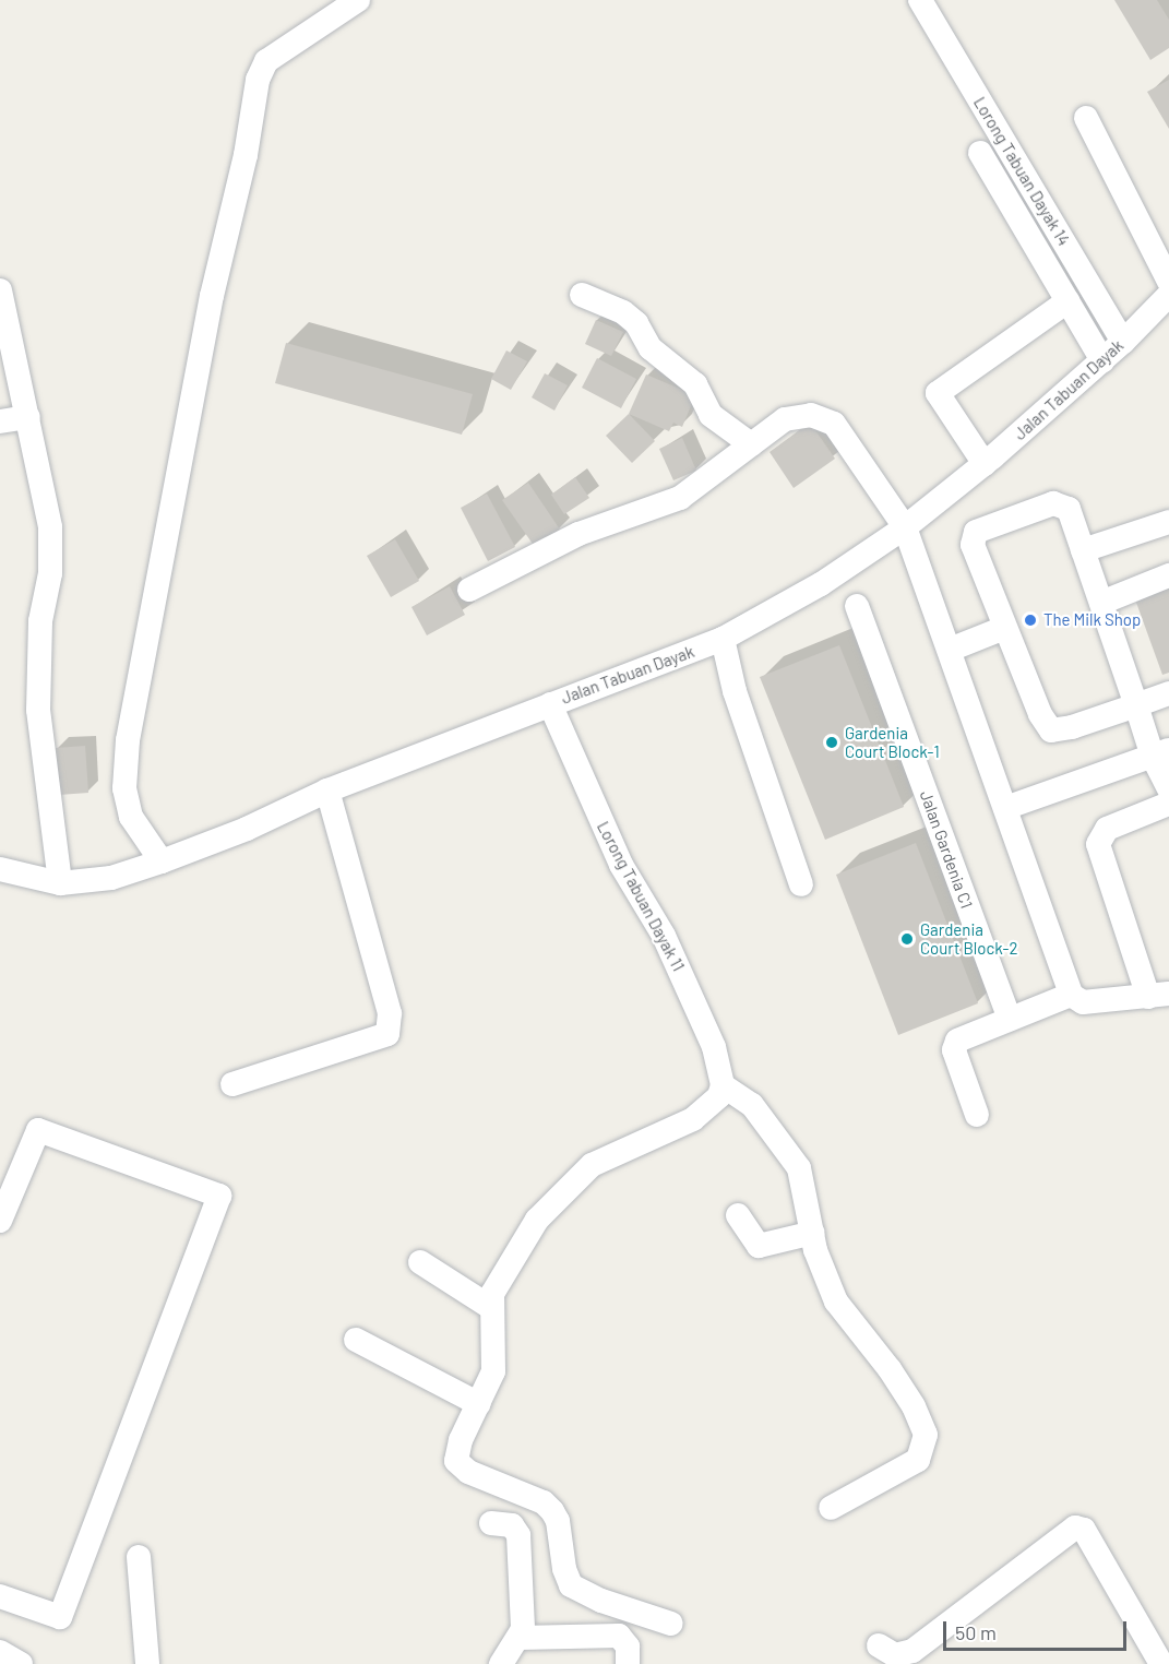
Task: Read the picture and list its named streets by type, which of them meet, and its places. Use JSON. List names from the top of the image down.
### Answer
{
  "streets": {
    "street": [
      "Lorong Tabuan Dayak 14",
      "Jalan Tabuan Dayak",
      "Jalan Gardenia C1",
      "Lorong Tabuan Dayak 11"
    ]
  },
  "crossings": [
    ["Lorong Tabuan Dayak 14", "Jalan Tabuan Dayak"],
    ["Jalan Tabuan Dayak", "Lorong Tabuan Dayak 11"]
  ],
  "places": ["The Milk Shop", "Gardenia Court Block-1", "Gardenia Court Block-2"],
  "scale_bar": "50 m"
}
